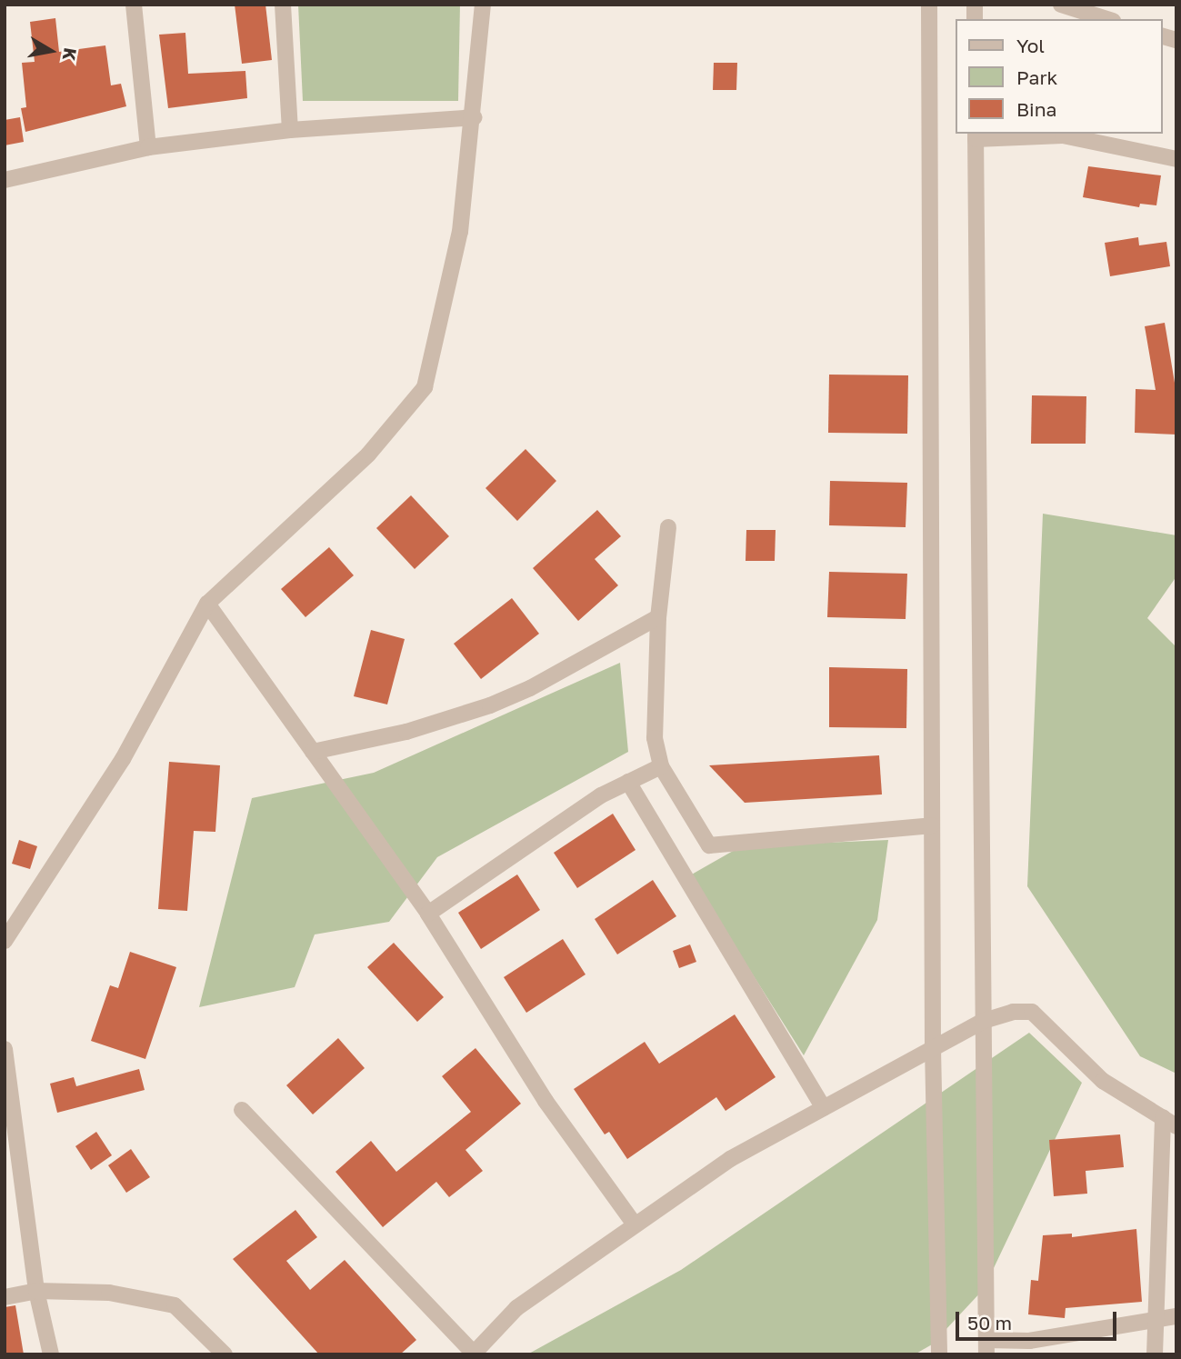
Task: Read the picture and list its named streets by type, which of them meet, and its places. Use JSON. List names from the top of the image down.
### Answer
{
  "legend": ["Yol", "Park", "Bina"],
  "scale_bar": "50 m",
  "north": "right"
}
